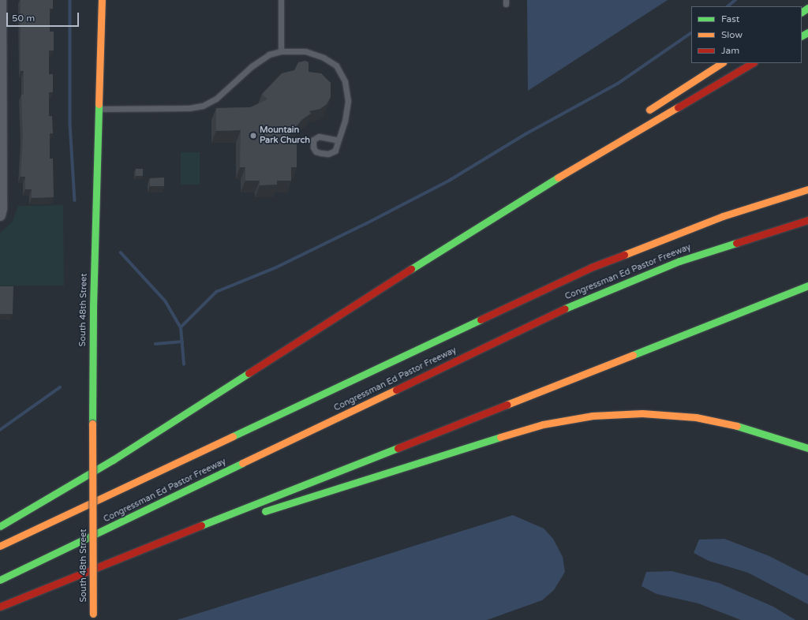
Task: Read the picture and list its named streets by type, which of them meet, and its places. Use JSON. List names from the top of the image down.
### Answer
{
  "streets": {
    "main road": ["Congressman Ed Pastor Freeway", "South 48th Street"]
  },
  "places": ["Mountain Park Church"],
  "legend": ["Fast", "Slow", "Jam"],
  "scale_bar": "50 m"
}
